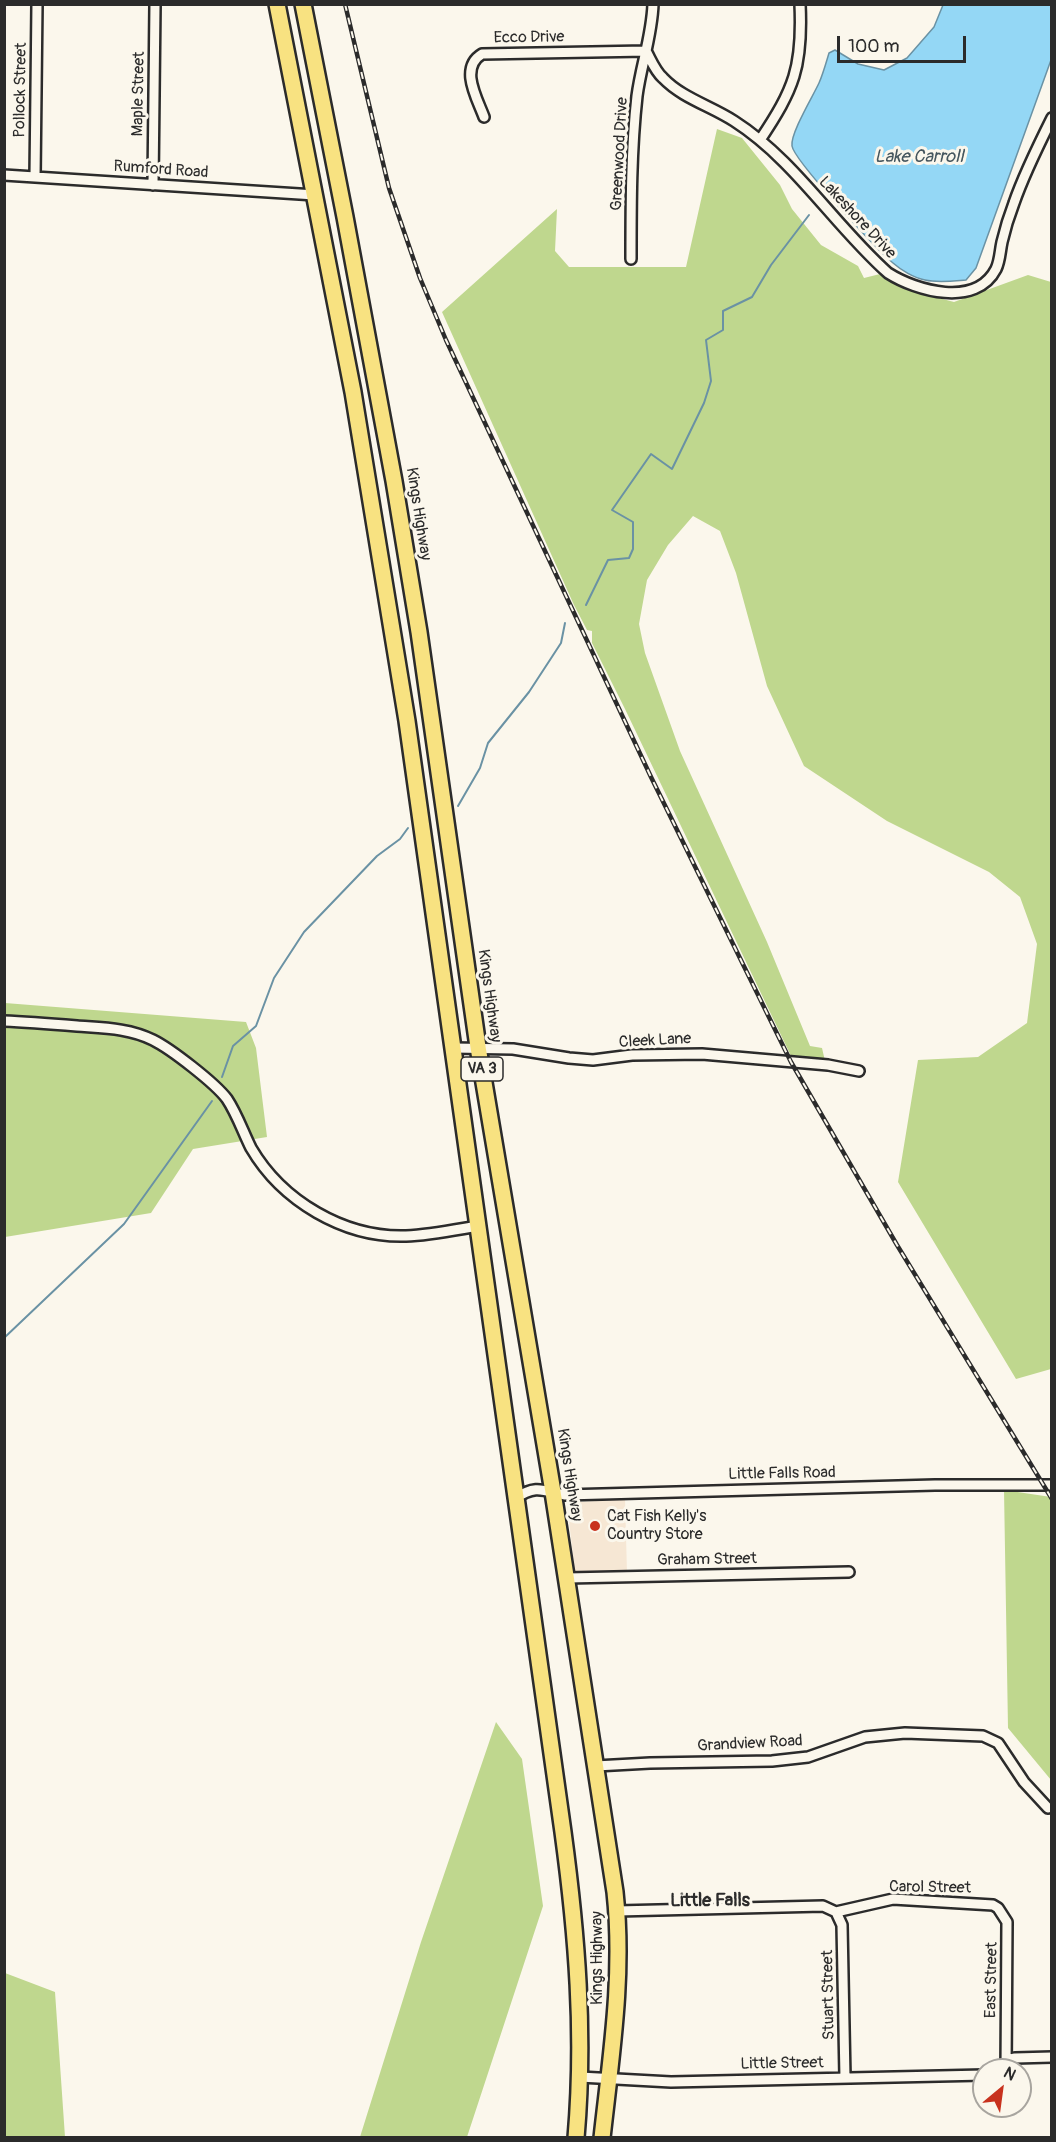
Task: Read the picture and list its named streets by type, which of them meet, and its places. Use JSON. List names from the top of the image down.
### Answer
{
  "streets": {
    "highway": ["Kings Highway", "VA 3"],
    "street": [
      "Ecco Drive",
      "Pollock Street",
      "Maple Street",
      "Greenwood Drive",
      "Rumford Road",
      "Lakeshore Drive",
      "Cleek Lane",
      "Little Falls Road",
      "Graham Street",
      "Grandview Road",
      "Carol Street",
      "East Street",
      "Stuart Street",
      "Little Street"
    ]
  },
  "crossings": [
    ["Ecco Drive", "Greenwood Drive"],
    ["Ecco Drive", "Lakeshore Drive"],
    ["Pollock Street", "Rumford Road"],
    ["Maple Street", "Rumford Road"],
    ["Greenwood Drive", "Lakeshore Drive"],
    ["Rumford Road", "Kings Highway"],
    ["Kings Highway", "Cleek Lane"],
    ["Kings Highway", "Little Falls Road"],
    ["Kings Highway", "Graham Street"],
    ["Kings Highway", "Grandview Road"],
    ["Kings Highway", "Carol Street"],
    ["Kings Highway", "Little Street"],
    ["Carol Street", "East Street"],
    ["Carol Street", "Stuart Street"],
    ["Stuart Street", "Little Street"]
  ],
  "districts": ["Little Falls"],
  "water": ["Lake Carroll"],
  "places": ["Cat Fish Kelly's Country Store"],
  "scale_bar": "100 m",
  "north": "top right"
}
